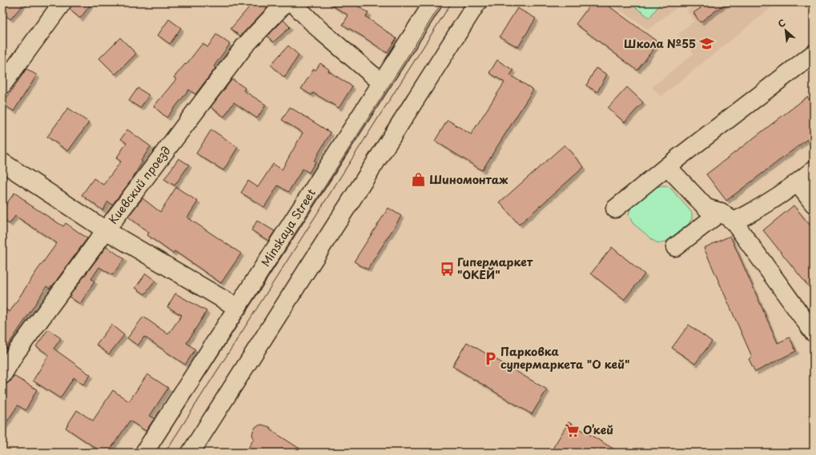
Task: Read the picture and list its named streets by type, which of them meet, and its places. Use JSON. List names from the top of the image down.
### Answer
{
  "streets": {
    "street": ["Киевский проезд", "Minskaya Street"]
  },
  "places": {
    "school or university": ["Школа №55"],
    "shop": ["Шиномонтаж"],
    "bus stop": ["Гипермаркет \"ОКЕЙ\""],
    "parking": ["Парковка супермаркета \"О кей\""],
    "supermarket": ["О’кей"]
  },
  "north": "top left"
}
